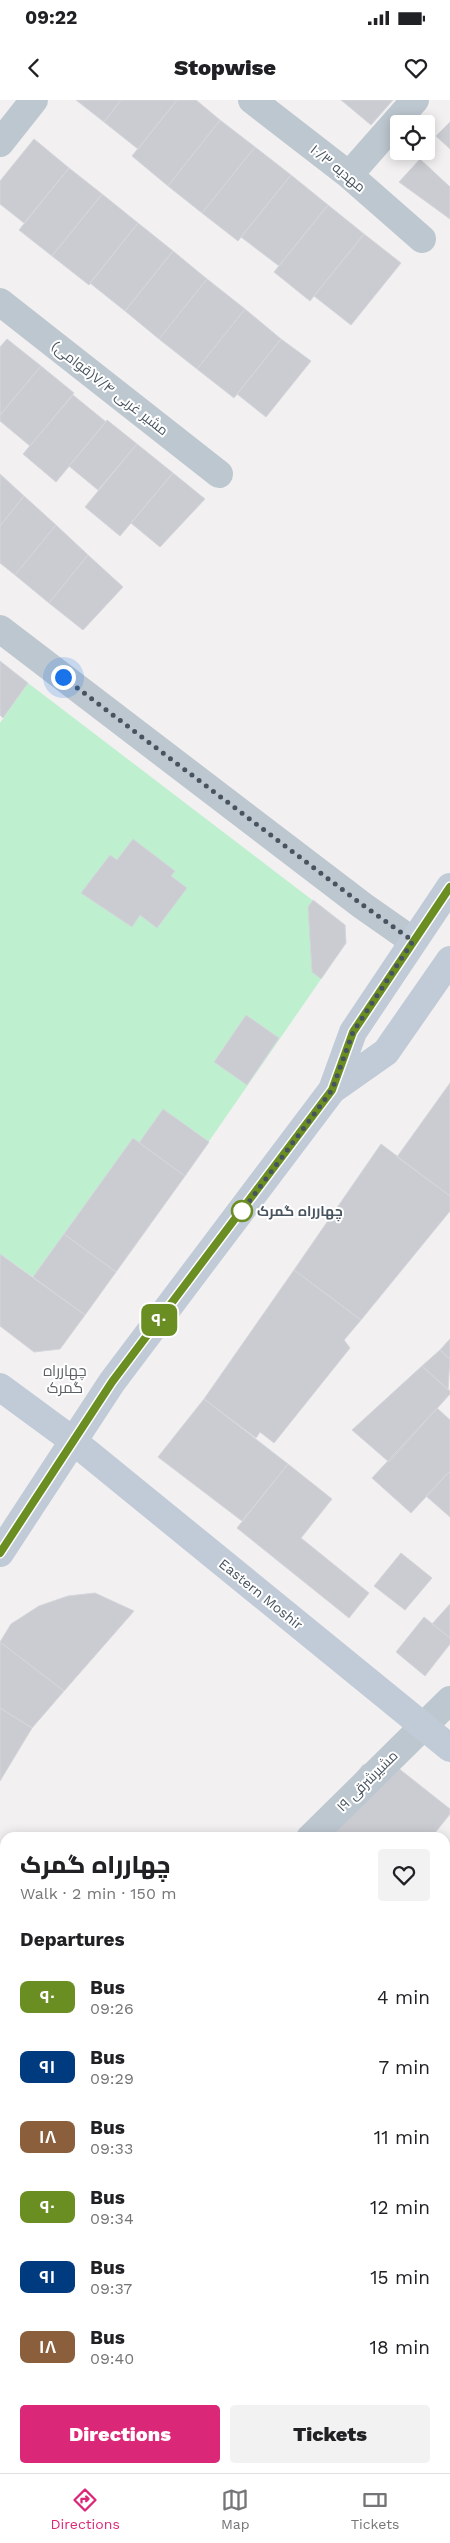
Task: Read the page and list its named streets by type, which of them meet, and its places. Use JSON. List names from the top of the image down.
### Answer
{
  "streets": {
    "main road": ["Eastern Moshir"],
    "street": ["مهدیه ۱۰/۳", "(قوامی)مشیر غربی ۷/۴", "مشیرشرقی ۱۹"]
  },
  "crossings": [
    ["Eastern Moshir", "مشیرشرقی ۱۹"]
  ],
  "districts": ["چهارراه گمرک"],
  "places": ["چهارراه گمرک"],
  "lines": ["bus line ۹۰"],
  "page": {
    "status": "09:22",
    "header": "Stopwise",
    "on_map": "۹۰",
    "heading": [
      ["چهارراه گمرک", "Walk · 2 min · 150 m"],
      "Departures"
    ],
    "list": [
      {
        "mark": "۹۰",
        "name": "Bus",
        "note": "09:26",
        "value": "4 min"
      },
      {
        "mark": "۹۱",
        "name": "Bus",
        "note": "09:29",
        "value": "7 min"
      },
      {
        "mark": "۱۸",
        "name": "Bus",
        "note": "09:33",
        "value": "11 min"
      },
      {
        "mark": "۹۰",
        "name": "Bus",
        "note": "09:34",
        "value": "12 min"
      },
      {
        "mark": "۹۱",
        "name": "Bus",
        "note": "09:37",
        "value": "15 min"
      },
      {
        "mark": "۱۸",
        "name": "Bus",
        "note": "09:40",
        "value": "18 min"
      }
    ],
    "buttons": ["Directions", "Tickets"],
    "tabs": ["Directions", "Map", "Tickets"]
  }
}
